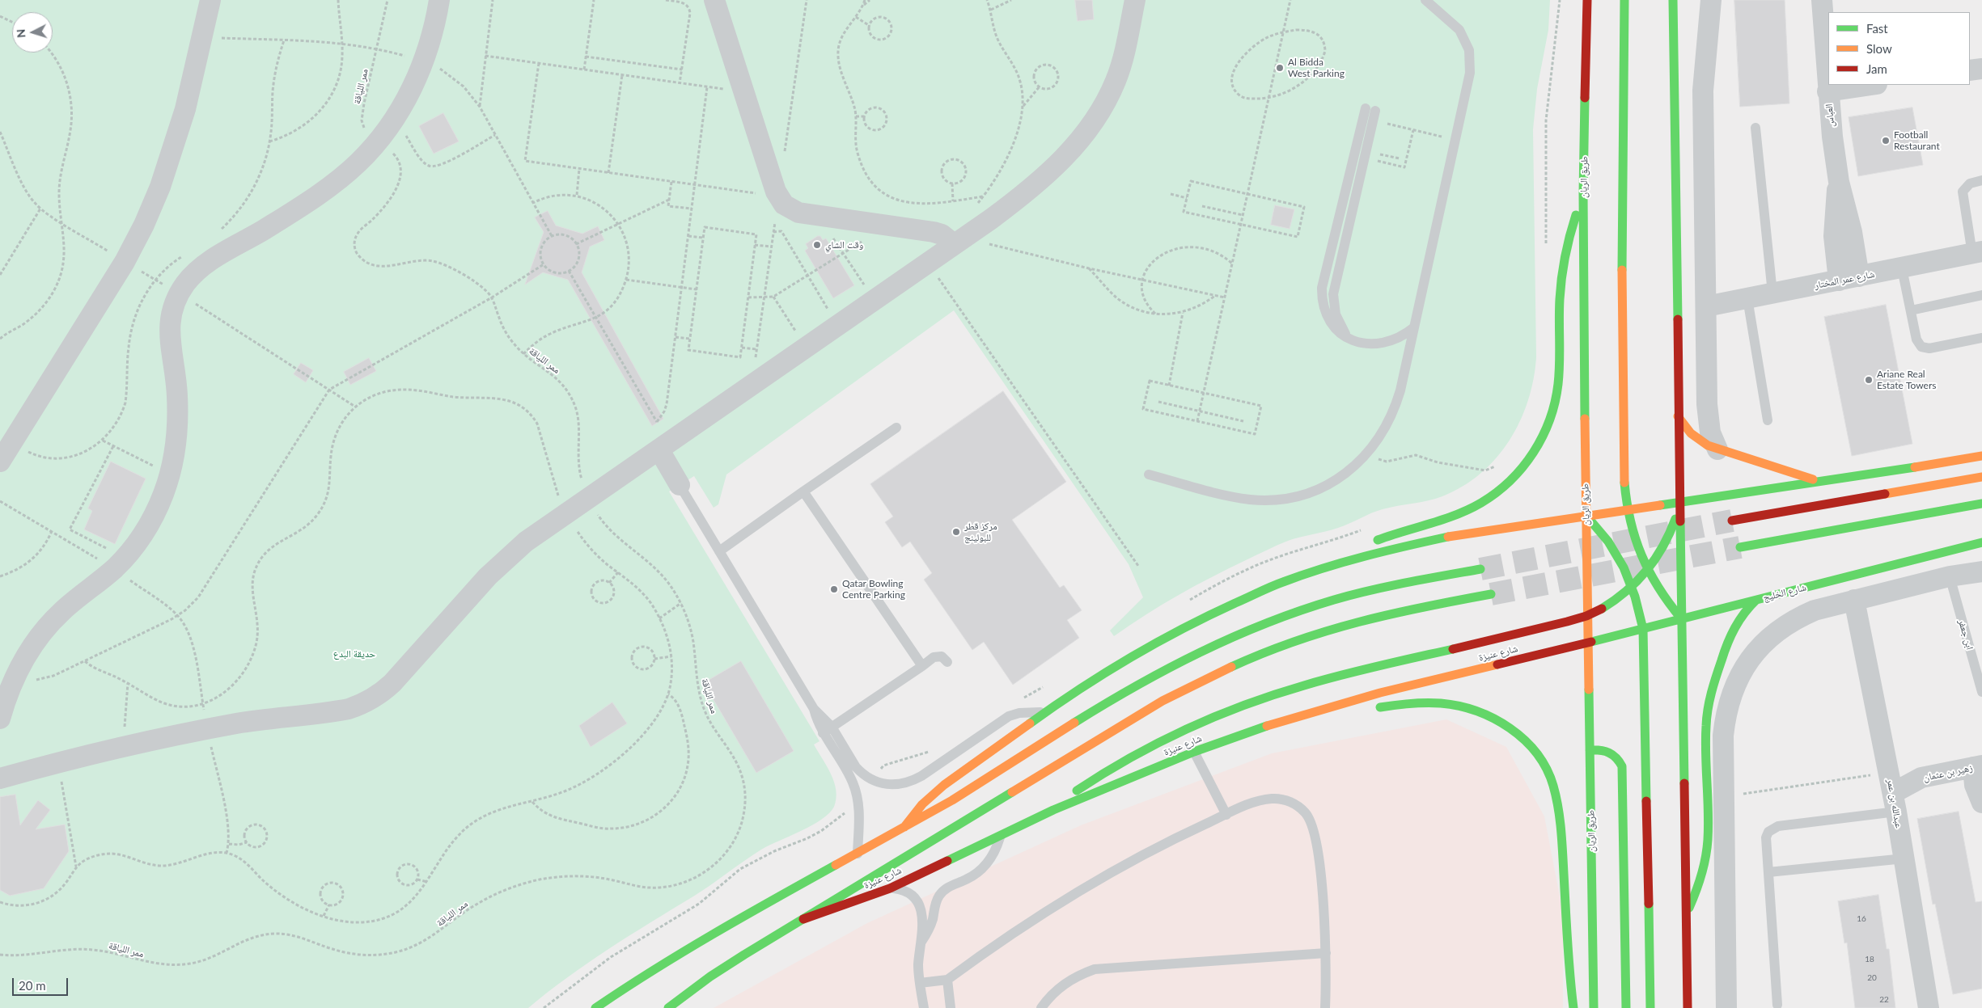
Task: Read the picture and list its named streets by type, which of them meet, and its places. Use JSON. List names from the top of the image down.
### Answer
{
  "streets": {
    "main road": ["طريق الريان", "شارع الخليج", "شارع عنيزة"],
    "street": [
      "العباس",
      "شارع عمر المختار",
      "زهير بن عثمان",
      "عبدالله بن عمر"
    ],
    "lane": ["ابن جعفر"],
    "path": ["ممر اللياقة"]
  },
  "crossings": [
    ["العباس", "شارع عمر المختار"],
    ["طريق الريان", "شارع الخليج"],
    ["طريق الريان", "شارع عنيزة"],
    ["شارع الخليج", "شارع عنيزة"],
    ["زهير بن عثمان", "عبدالله بن عمر"]
  ],
  "parks": ["حديقة البدع"],
  "places": [
    "Al Bidda West Parking",
    "Football Restaurant",
    "وقت الشاي",
    "Ariane Real Estate Towers",
    "مركز قطر للبولينج",
    "Qatar Bowling Centre Parking"
  ],
  "house_numbers": [
    "16",
    "18",
    "20",
    "22"
  ],
  "legend": ["Fast", "Slow", "Jam"],
  "scale_bar": "20 m",
  "north": "left"
}
